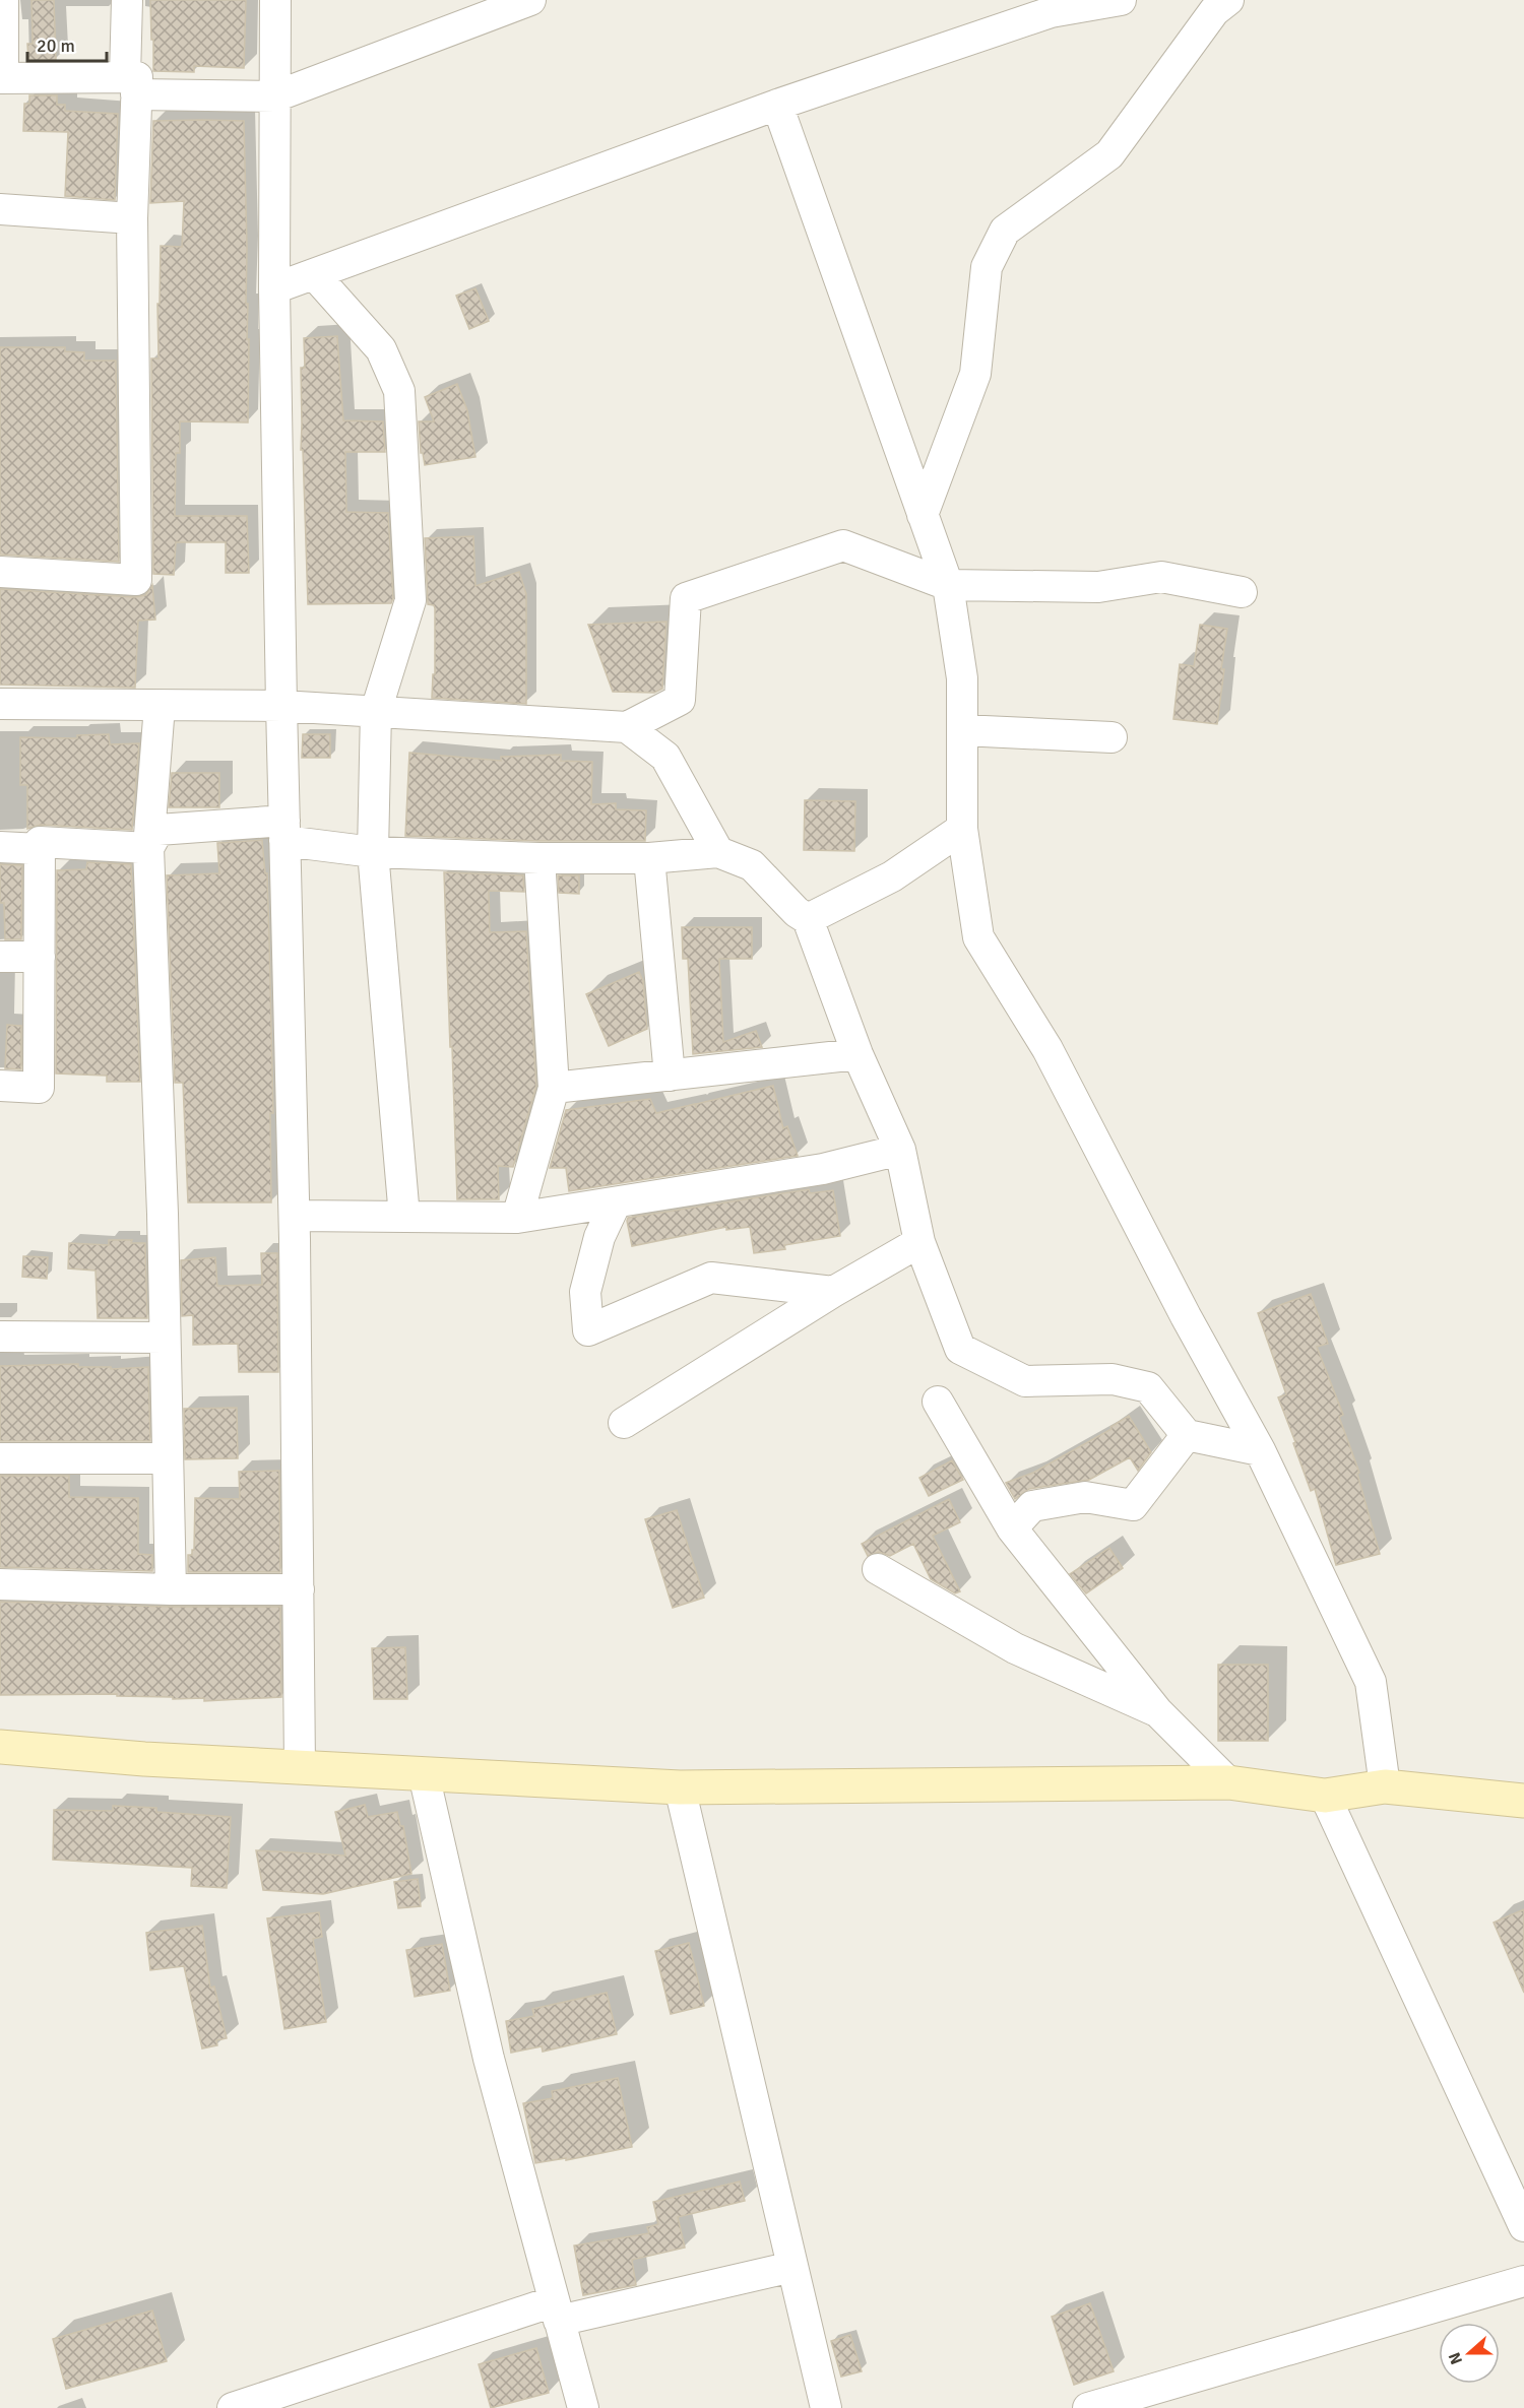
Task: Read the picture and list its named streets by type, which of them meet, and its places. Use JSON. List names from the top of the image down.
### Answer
{
  "scale_bar": "20 m",
  "north": "left"
}
